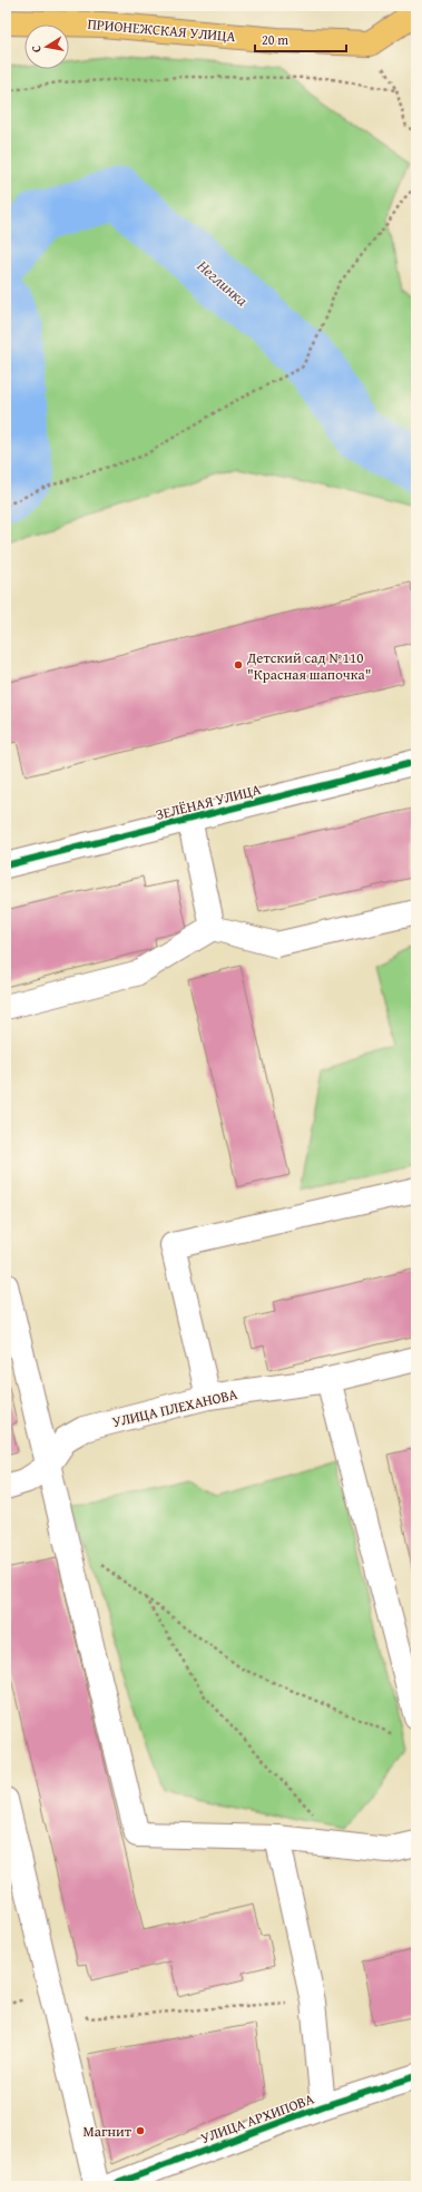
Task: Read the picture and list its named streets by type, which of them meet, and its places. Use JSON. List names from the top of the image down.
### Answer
{
  "streets": {
    "main road": ["ПРИОНЕЖСКАЯ УЛИЦА"],
    "street": ["ЗЕЛЁНАЯ УЛИЦА", "УЛИЦА ПЛЕХАНОВА", "УЛИЦА АРХИПОВА"]
  },
  "water": ["Неглинка"],
  "places": ["Детский сад №110 \"Красная шапочка\"", "Магнит"],
  "scale_bar": "20 m",
  "north": "left"
}
